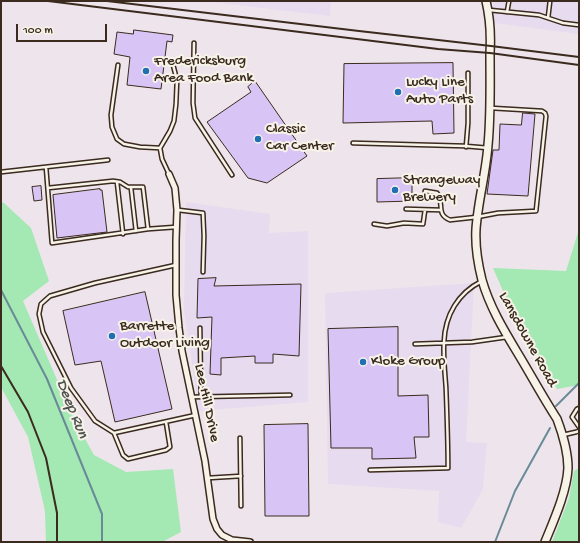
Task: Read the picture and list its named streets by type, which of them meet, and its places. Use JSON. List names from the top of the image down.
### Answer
{
  "streets": {
    "main road": ["Lansdowne Road"],
    "street": ["Lee Hill Drive"]
  },
  "water": ["Deep Run"],
  "places": [
    "Fredericksburg Area Food Bank",
    "Lucky Line Auto Parts",
    "Classic Car Center",
    "Strangeway Brewery",
    "Barrette Outdoor Living",
    "Kloke Group"
  ],
  "scale_bar": "100 m"
}
